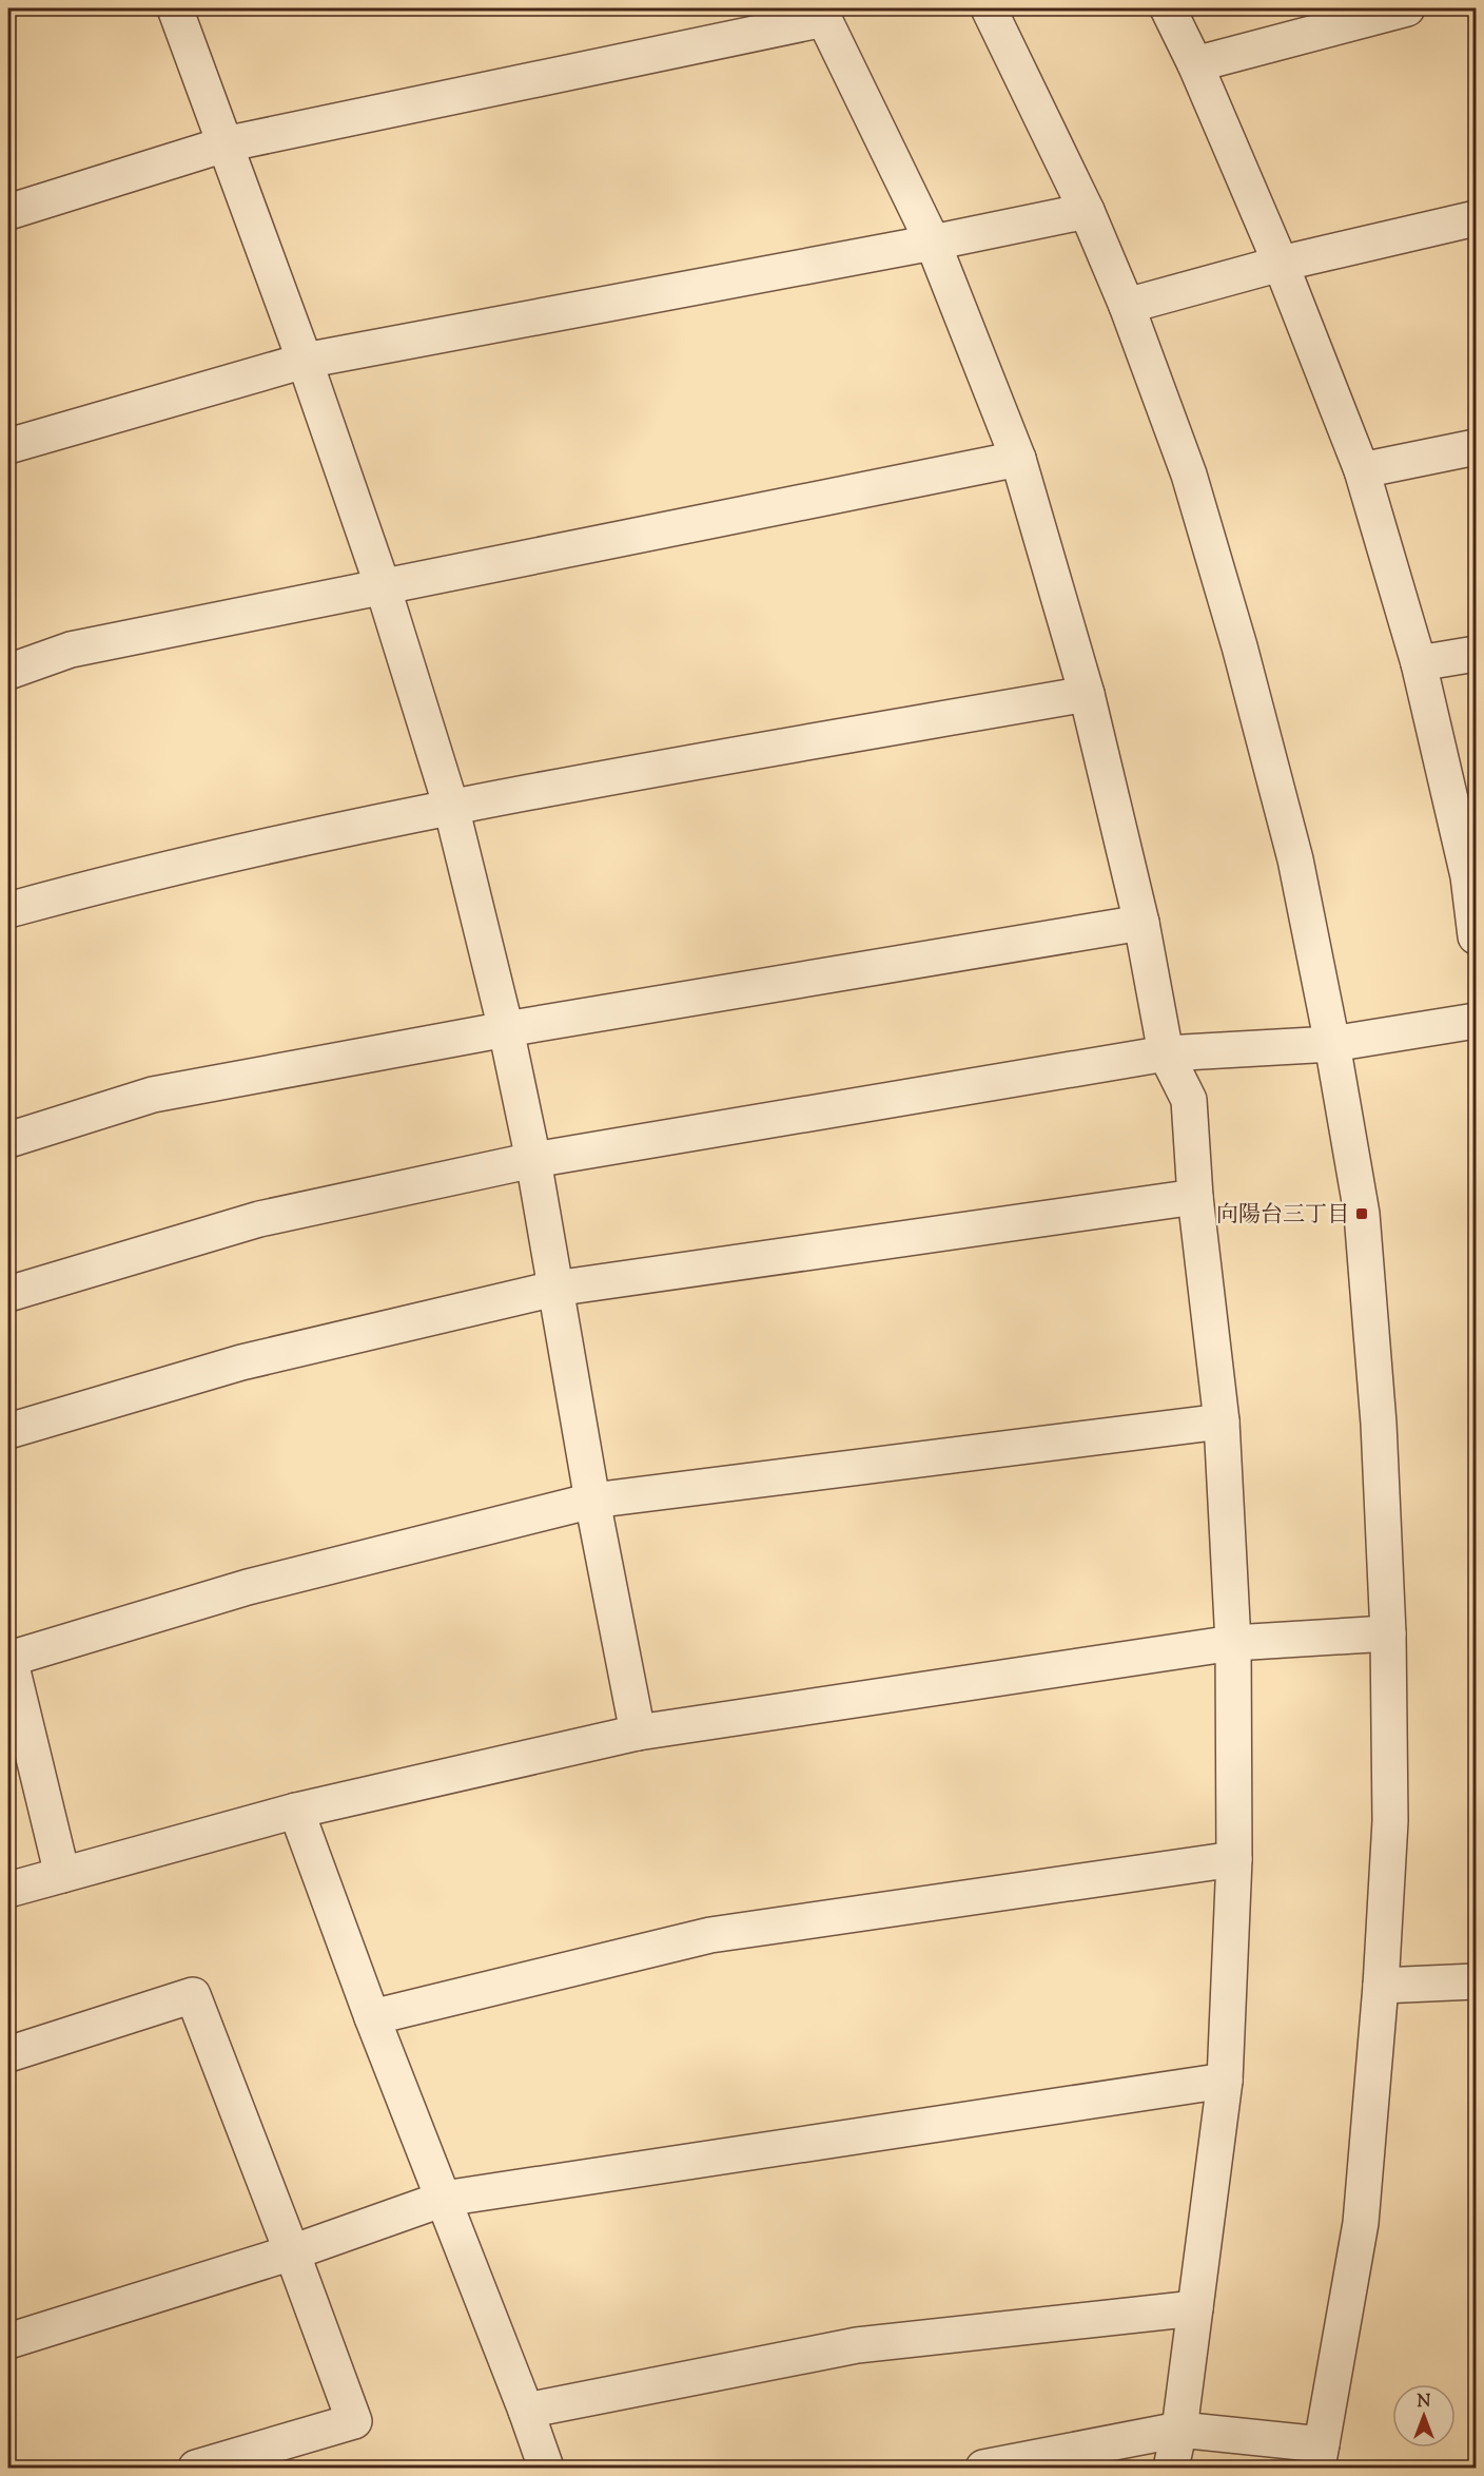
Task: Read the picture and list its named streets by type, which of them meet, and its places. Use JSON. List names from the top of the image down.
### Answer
{
  "places": {
    "transit": ["向陽台三丁目"]
  },
  "north": "top"
}
